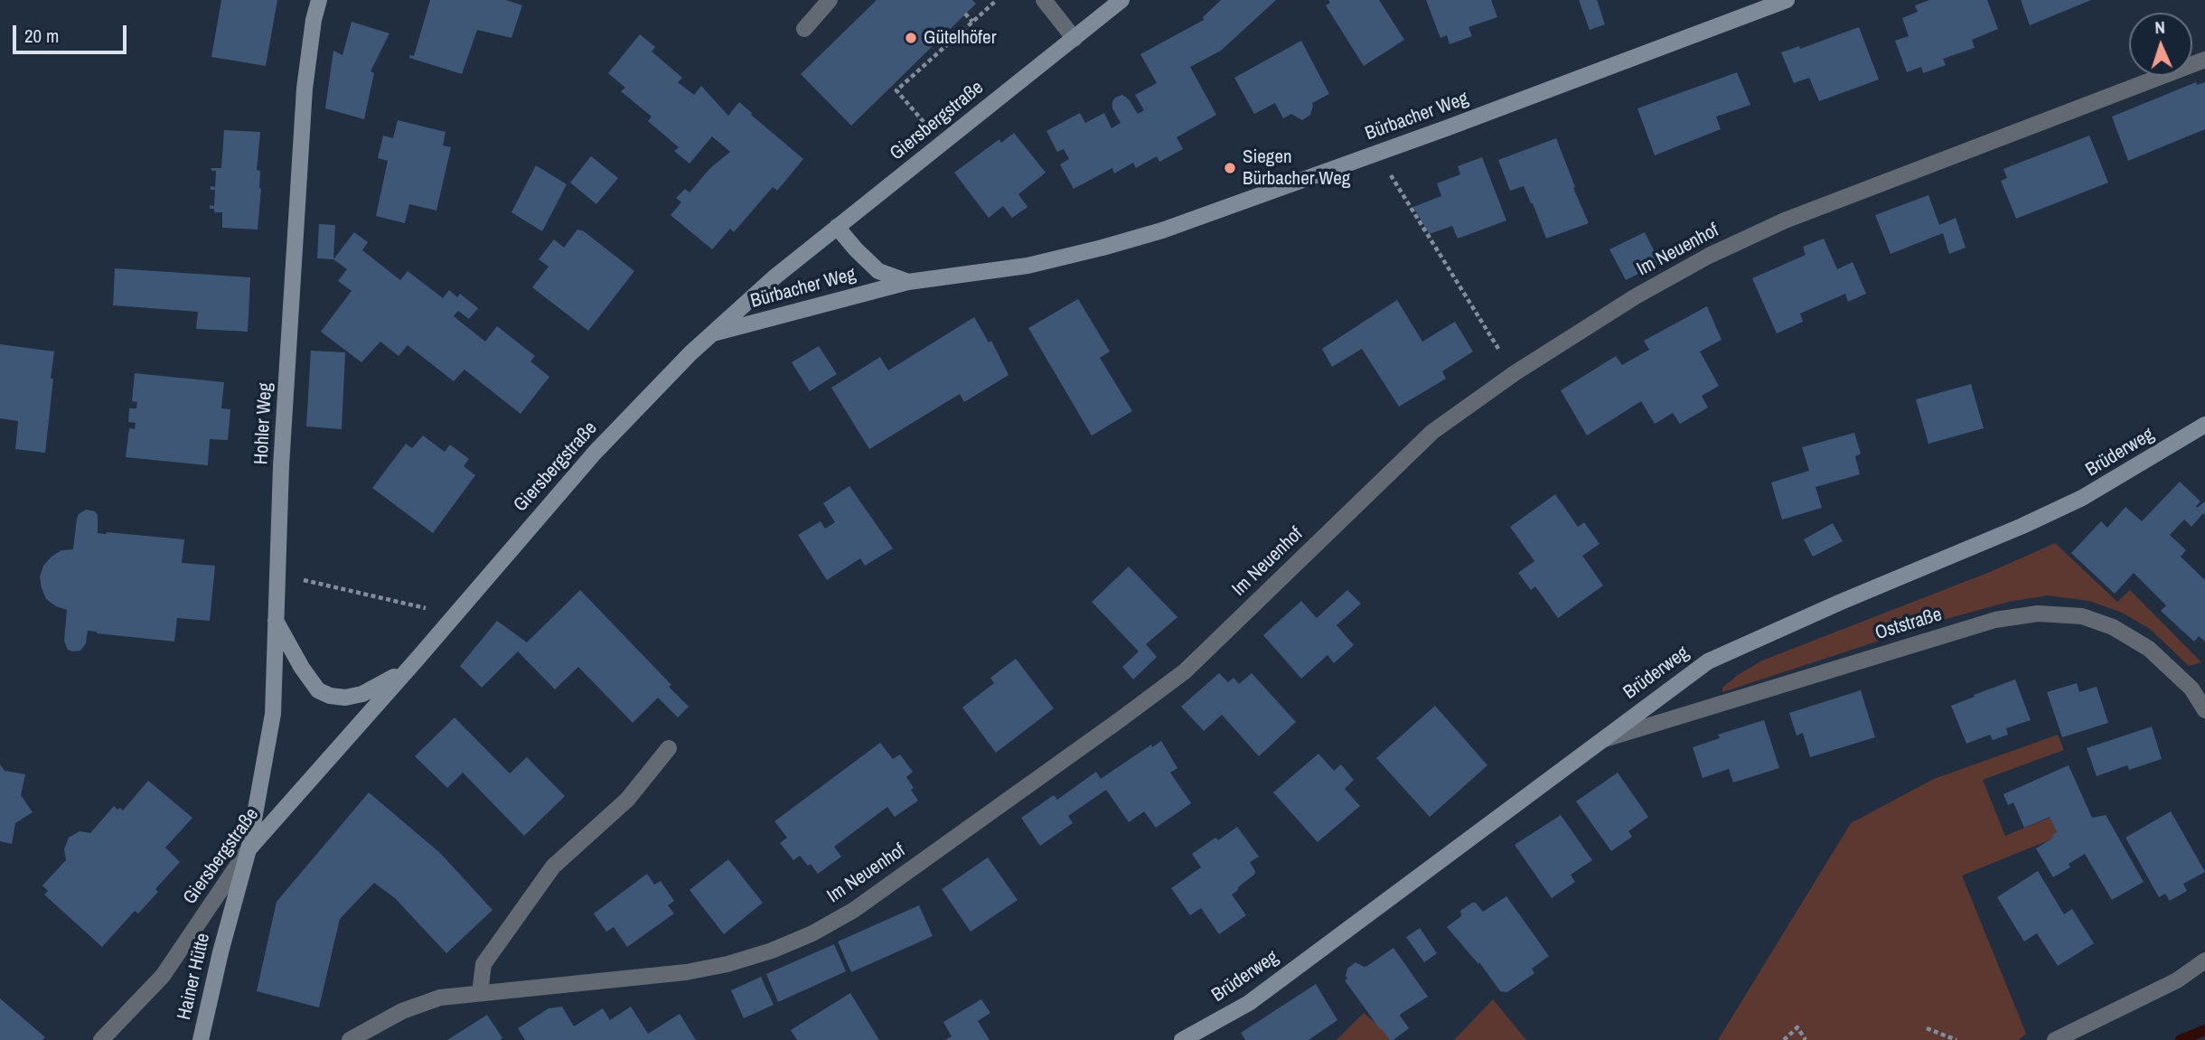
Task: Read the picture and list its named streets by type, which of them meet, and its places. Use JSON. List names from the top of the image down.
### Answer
{
  "streets": {
    "street": [
      "Bürbacher Weg",
      "Giersbergstraße",
      "Im Neuenhof",
      "Hohler Weg",
      "Brüderweg",
      "Oststraße",
      "Hainer Hütte"
    ]
  },
  "crossings": [
    ["Bürbacher Weg", "Giersbergstraße"],
    ["Giersbergstraße", "Hohler Weg"],
    ["Giersbergstraße", "Hainer Hütte"],
    ["Hohler Weg", "Hainer Hütte"],
    ["Brüderweg", "Oststraße"]
  ],
  "places": ["Gütelhöfer", "Siegen Bürbacher Weg"],
  "scale_bar": "20 m",
  "north": "top"
}
